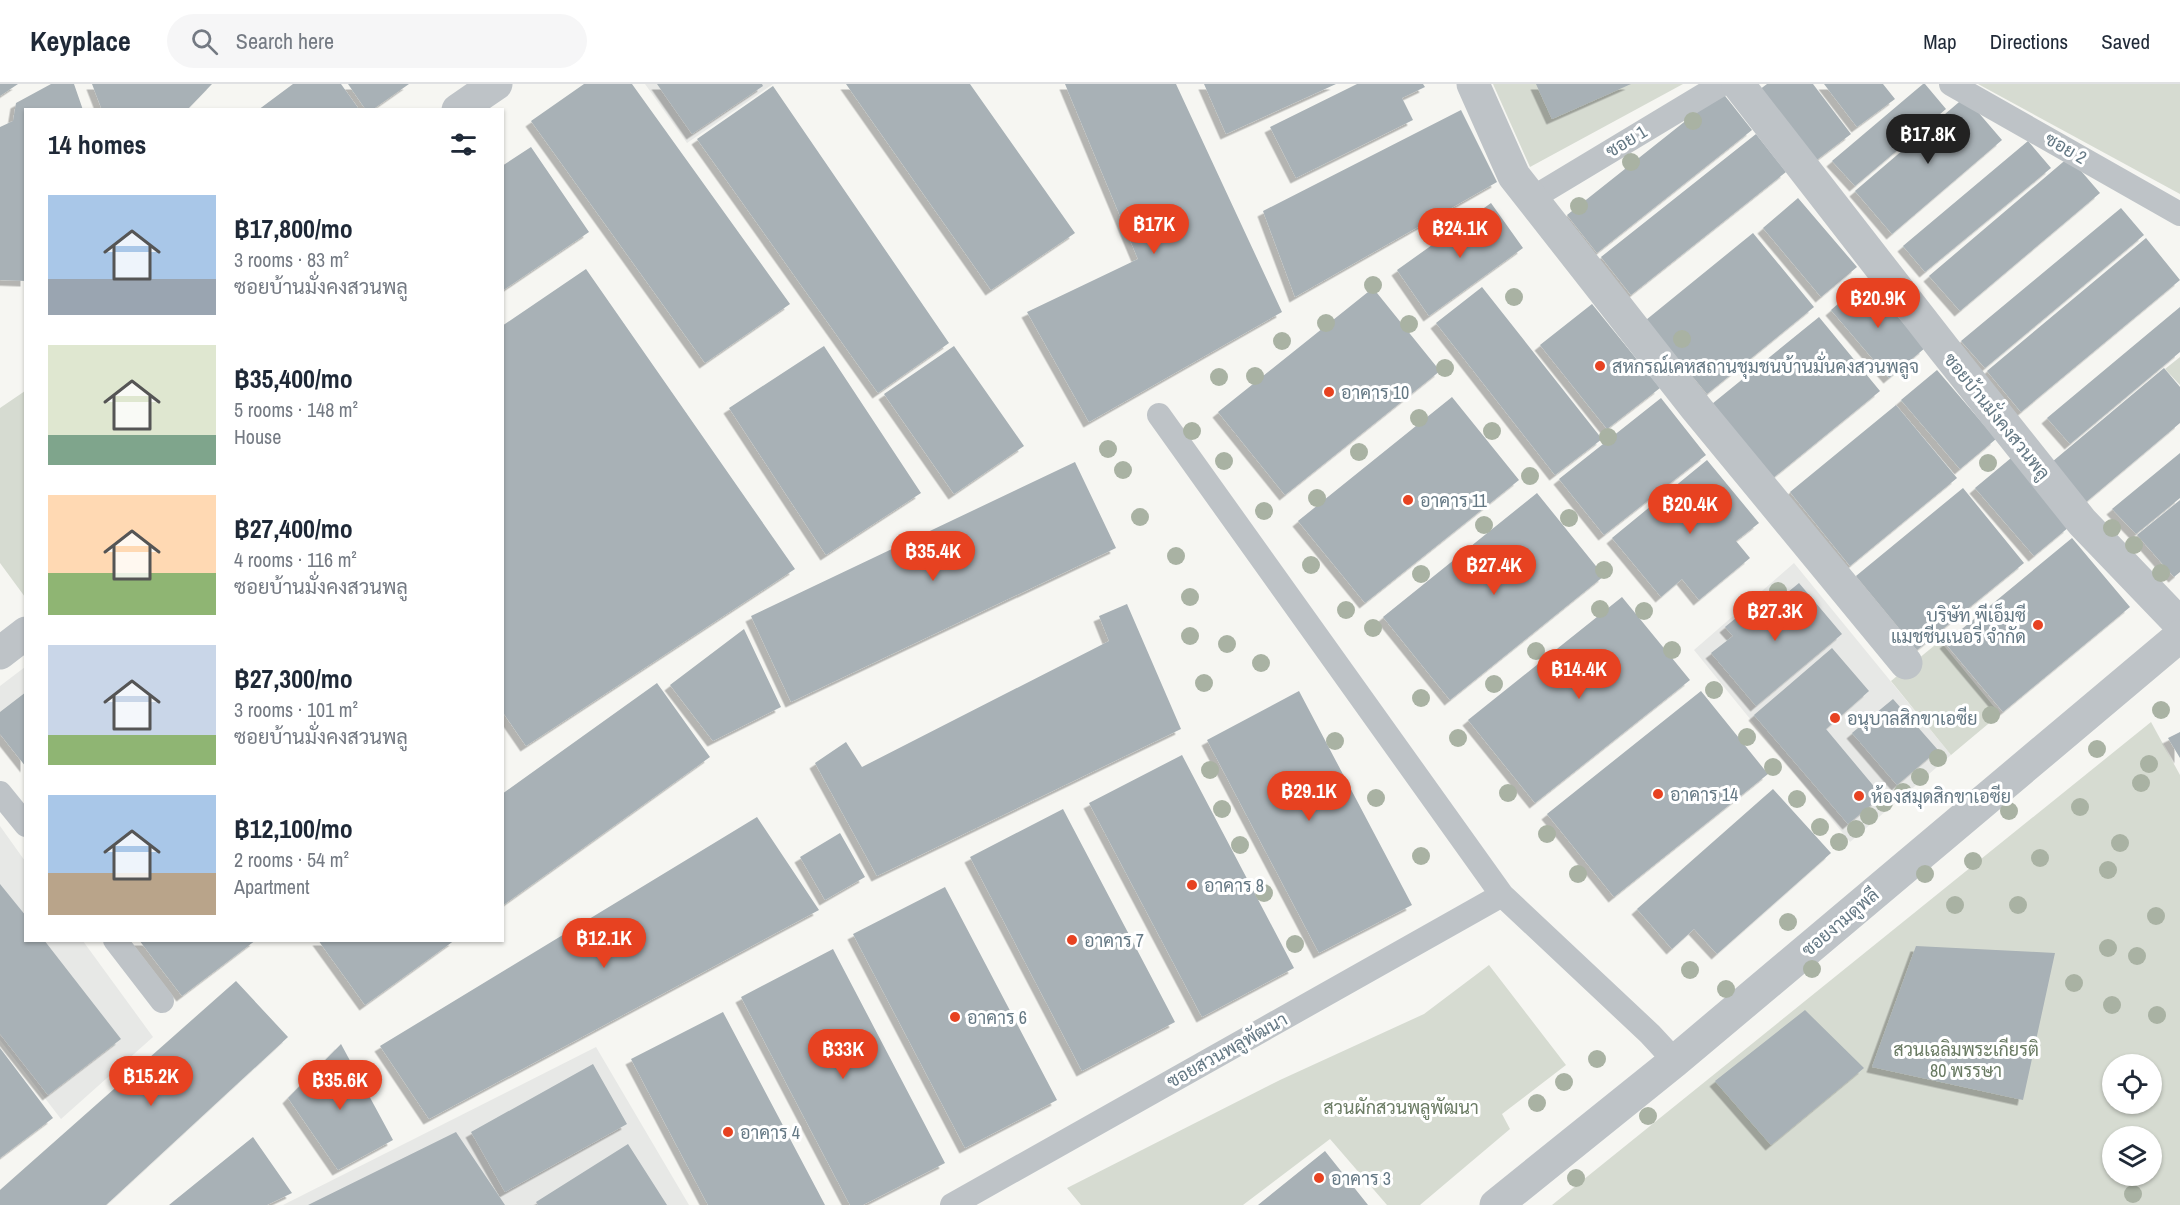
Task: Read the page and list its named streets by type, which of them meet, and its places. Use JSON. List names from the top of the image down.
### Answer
{
  "streets": {
    "street": ["ซอยบ้านมั่งคงสวนพลู", "ซอยงามดูพลี"],
    "lane": ["ซอย 1", "ซอย 2", "ซอยสวนพลูพัฒนา"]
  },
  "parks": ["สวนเฉลิมพระเกียรติ 80 พรรษา", "สวนผักสวนพลูพัฒนา"],
  "places": [
    "สหกรณ์เคหสถานชุมชนบ้านมั่นคงสวนพลูจ",
    "อาคาร 10",
    "อาคาร 11",
    "บริษัท พีเอ็มซี แมชชีนเนอรี่ จำกัด",
    "อนุบาลสิกขาเอซีย",
    "อาคาร 14",
    "ห้องสมุดสิกขาเอซีย",
    "อาคาร 8",
    "อาคาร 7",
    "อาคาร 6",
    "อาคาร 4",
    "อาคาร 3"
  ],
  "page": {
    "header": "Keyplace",
    "search": "Search here",
    "nav": ["Map", "Directions", "Saved"],
    "heading": "14 homes",
    "price": [
      "฿17.8K",
      "฿17K",
      "฿24.1K",
      "฿20.9K",
      "฿20.4K",
      "฿35.4K",
      "฿27.4K",
      "฿27.3K",
      "฿14.4K",
      "฿29.1K",
      "฿12.1K",
      "฿33K",
      "฿15.2K",
      "฿35.6K"
    ],
    "list": [
      {
        "name": "฿17,800/mo",
        "note": "3 rooms · 83 m² · ซอยบ้านมั่งคงสวนพลู"
      },
      {
        "name": "฿35,400/mo",
        "note": "5 rooms · 148 m² · House"
      },
      {
        "name": "฿27,400/mo",
        "note": "4 rooms · 116 m² · ซอยบ้านมั่งคงสวนพลู"
      },
      {
        "name": "฿27,300/mo",
        "note": "3 rooms · 101 m² · ซอยบ้านมั่งคงสวนพลู"
      },
      {
        "name": "฿12,100/mo",
        "note": "2 rooms · 54 m² · Apartment"
      }
    ]
  }
}
